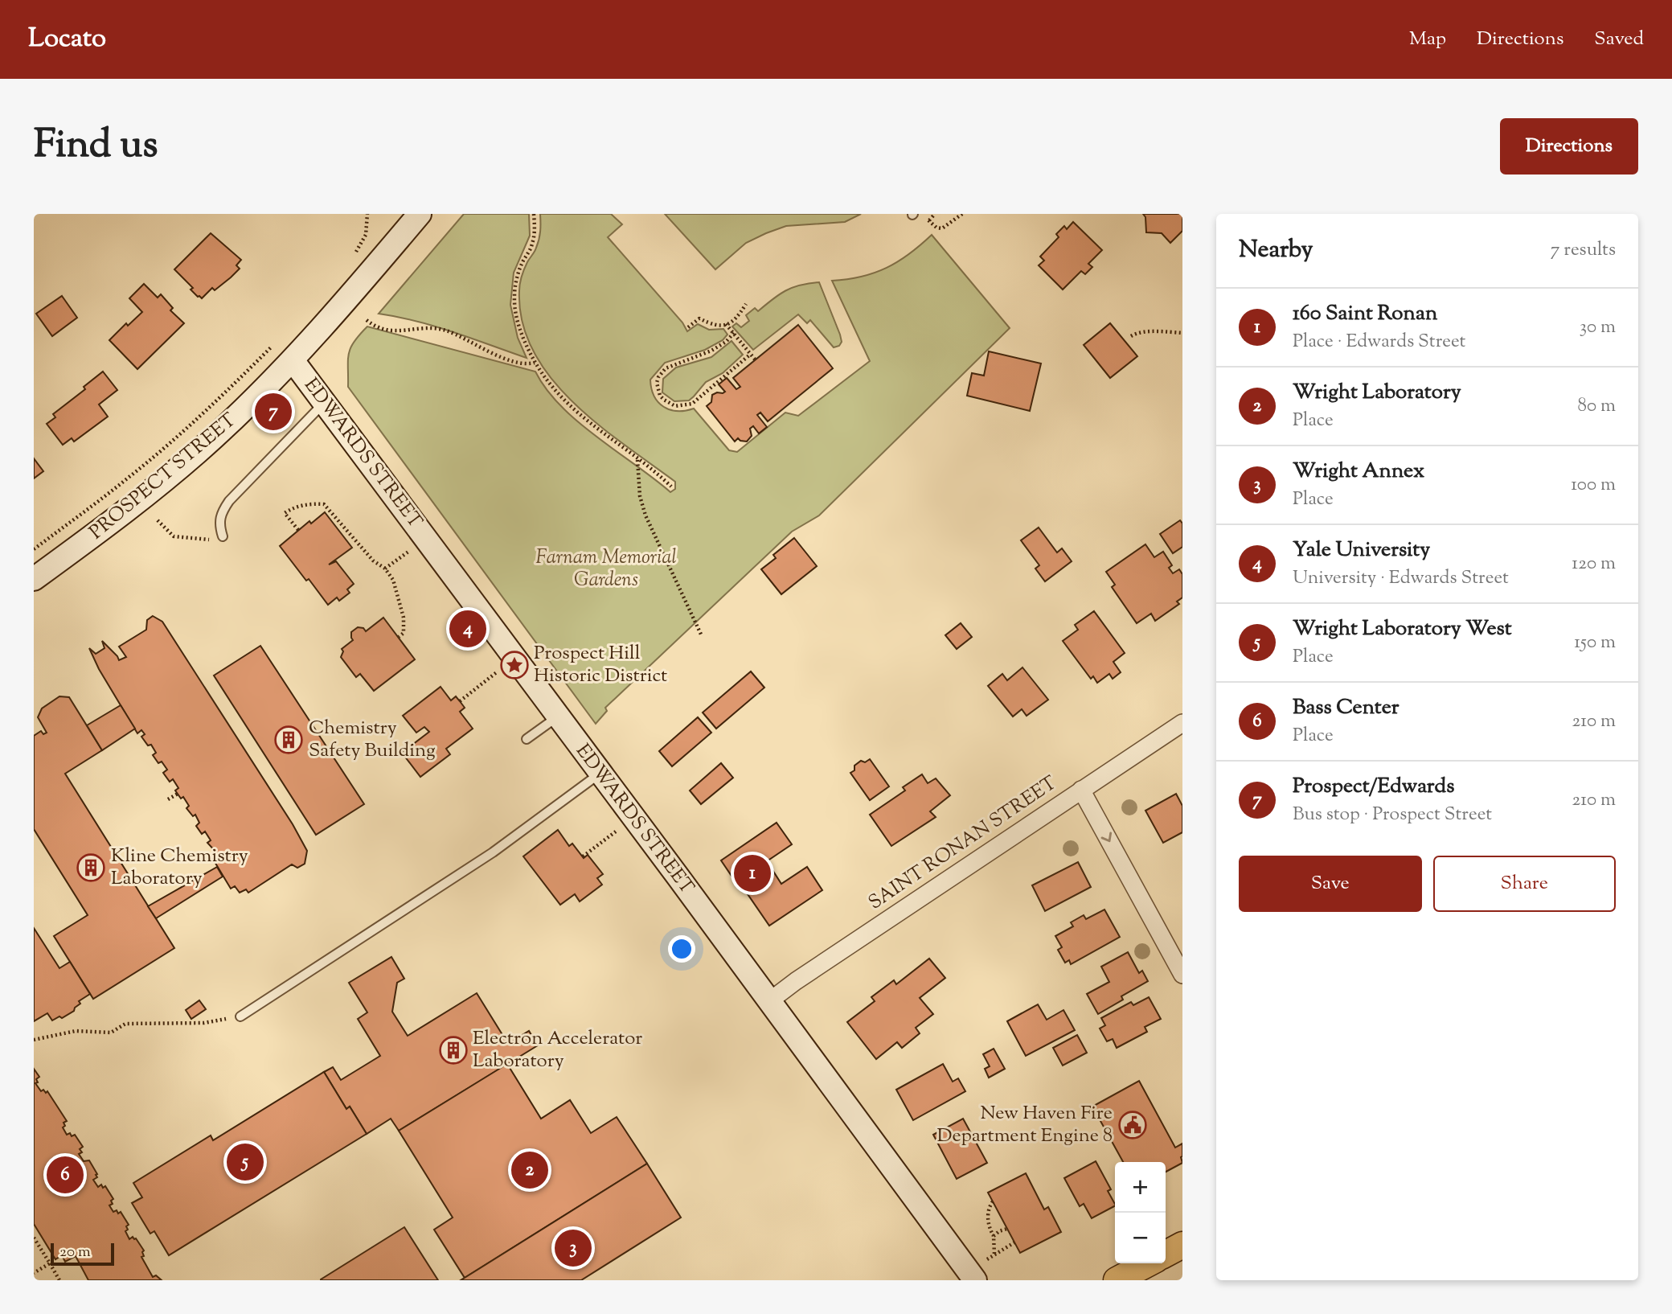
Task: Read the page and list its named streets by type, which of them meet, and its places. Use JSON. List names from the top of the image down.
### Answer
{
  "streets": {
    "main road": ["EDWARDS STREET", "PROSPECT STREET"],
    "street": ["SAINT RONAN STREET"]
  },
  "crossings": [
    ["EDWARDS STREET", "PROSPECT STREET"],
    ["EDWARDS STREET", "SAINT RONAN STREET"]
  ],
  "parks": ["Farnam Memorial Gardens"],
  "places": {
    "place": ["Prospect Hill Historic District"],
    "building": ["Chemistry Safety Building", "Kline Chemistry Laboratory", "Electron Accelerator Laboratory"],
    "public building": ["New Haven Fire Department Engine 8"]
  },
  "scale_bar": "20 m",
  "page": {
    "header": "Locato",
    "nav": ["Map", "Directions", "Saved"],
    "title": "Find us",
    "buttons": [
      "Directions",
      ["Save", "Share"]
    ],
    "heading": ["Nearby", "7 results"],
    "list": [
      {
        "mark": "1",
        "name": "160 Saint Ronan",
        "note": "Place · Edwards Street",
        "value": "30 m"
      },
      {
        "mark": "2",
        "name": "Wright Laboratory",
        "note": "Place",
        "value": "80 m"
      },
      {
        "mark": "3",
        "name": "Wright Annex",
        "note": "Place",
        "value": "100 m"
      },
      {
        "mark": "4",
        "name": "Yale University",
        "note": "University · Edwards Street",
        "value": "120 m"
      },
      {
        "mark": "5",
        "name": "Wright Laboratory West",
        "note": "Place",
        "value": "150 m"
      },
      {
        "mark": "6",
        "name": "Bass Center",
        "note": "Place",
        "value": "210 m"
      },
      {
        "mark": "7",
        "name": "Prospect/Edwards",
        "note": "Bus stop · Prospect Street",
        "value": "210 m"
      }
    ],
    "pins": [
      "7",
      "4",
      "1",
      "5",
      "2",
      "6",
      "3"
    ],
    "map_buttons": ["+", "−"],
    "scale": "20 m"
  }
}
